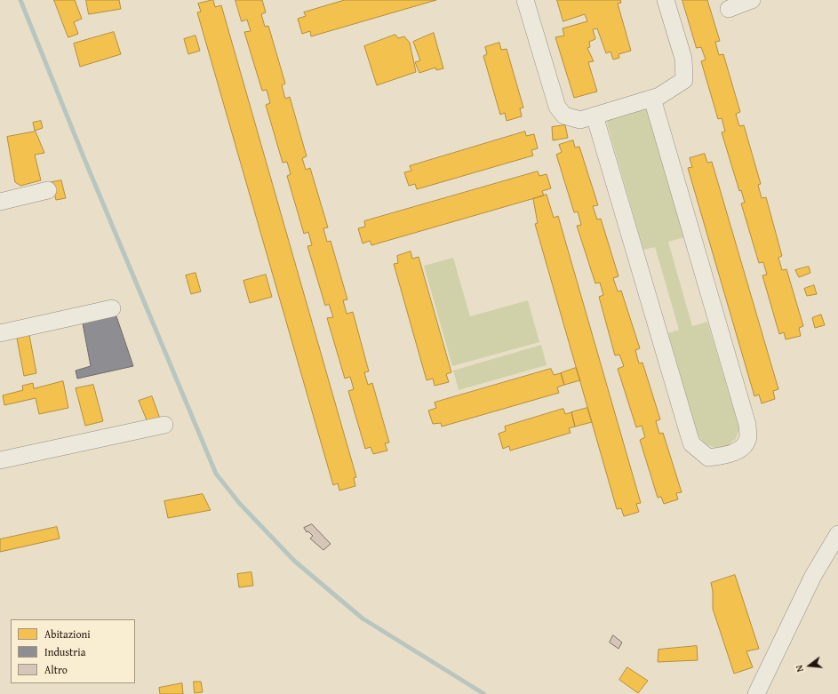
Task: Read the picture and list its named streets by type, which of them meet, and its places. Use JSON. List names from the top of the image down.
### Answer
{
  "legend": ["Abitazioni", "Industria", "Altro"],
  "north": "left"
}
